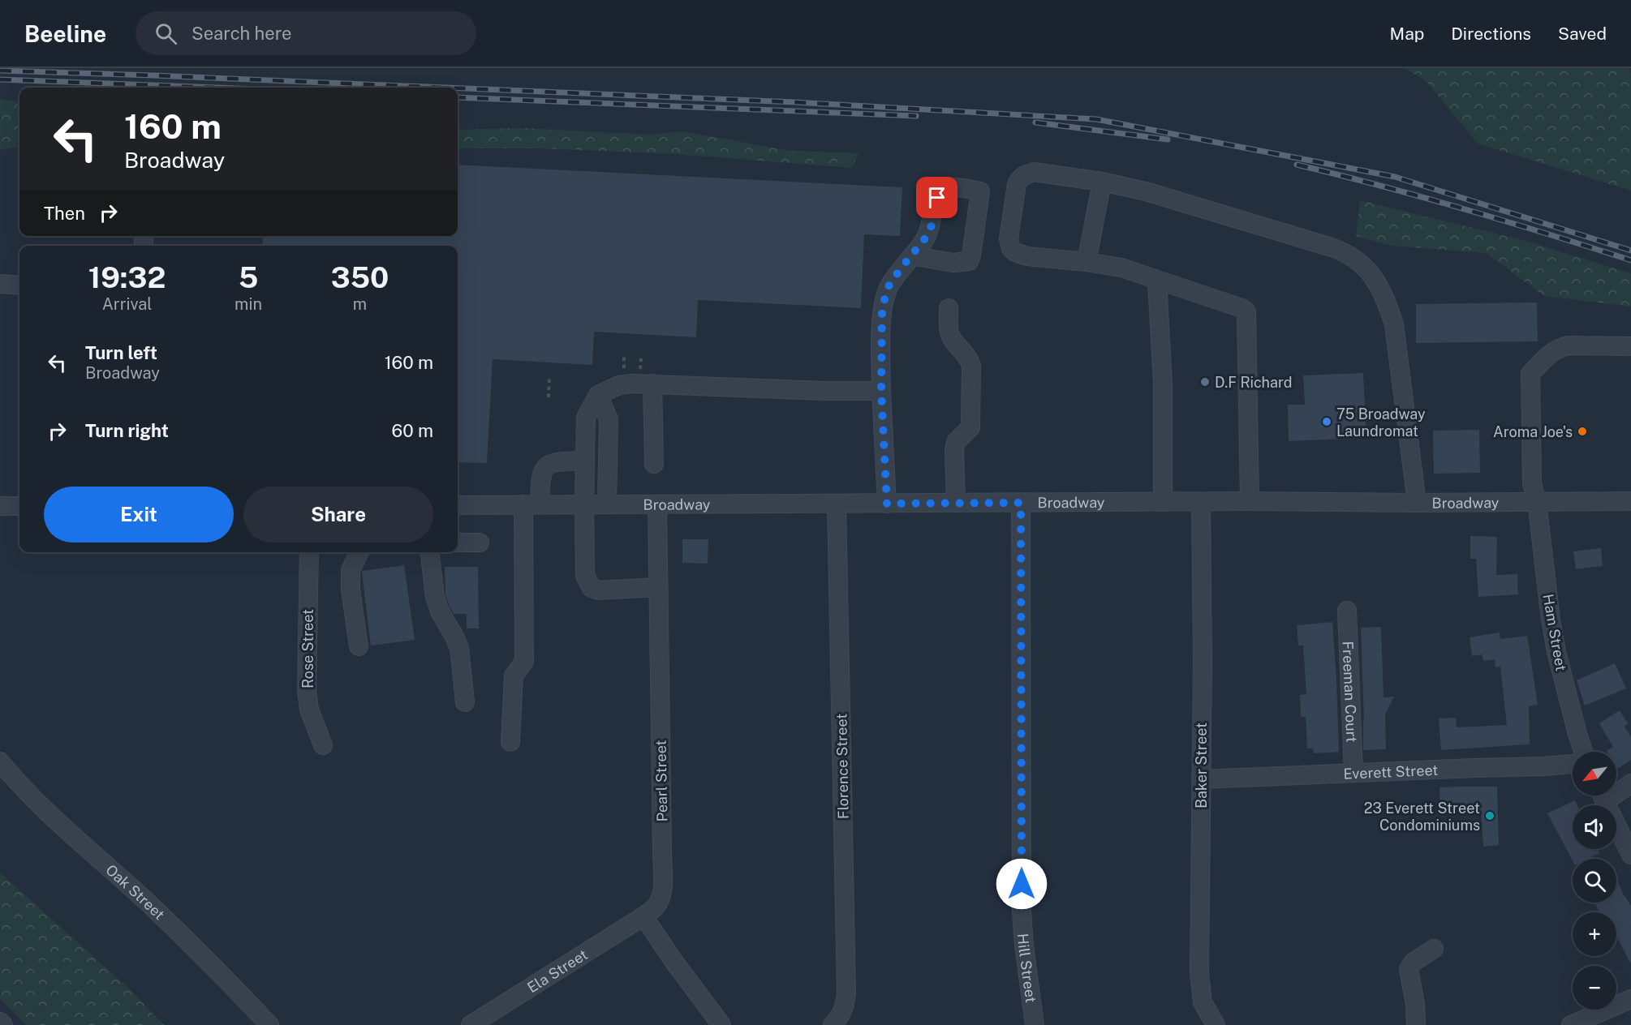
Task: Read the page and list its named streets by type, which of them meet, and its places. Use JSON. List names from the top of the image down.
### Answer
{
  "streets": {
    "street": [
      "Broadway",
      "Ham Street",
      "Rose Street",
      "Freeman Court",
      "Baker Street",
      "Florence Street",
      "Everett Street",
      "Pearl Street",
      "Oak Street",
      "Hill Street",
      "Ela Street"
    ]
  },
  "crossings": [
    ["Broadway", "Ham Street"],
    ["Broadway", "Baker Street"],
    ["Broadway", "Florence Street"],
    ["Broadway", "Pearl Street"],
    ["Broadway", "Hill Street"],
    ["Freeman Court", "Everett Street"],
    ["Baker Street", "Everett Street"],
    ["Pearl Street", "Ela Street"]
  ],
  "places": [
    "D.F Richard",
    "75 Broadway Laundromat",
    "Aroma Joe's",
    "23 Everett Street Condominiums"
  ],
  "north": "bottom left",
  "page": {
    "header": "Beeline",
    "search": "Search here",
    "nav": ["Map", "Directions", "Saved"],
    "turn": ["160 m", "Broadway"],
    "then": "Then",
    "eta": [
      "19:32",
      "Arrival",
      "5",
      "min",
      "350",
      "m"
    ],
    "list": [
      {
        "name": "Turn left",
        "note": "Broadway",
        "value": "160 m"
      },
      {
        "name": "Turn right",
        "value": "60 m"
      }
    ],
    "buttons": ["Exit", "Share"],
    "map_buttons": ["+", "−"]
  }
}
